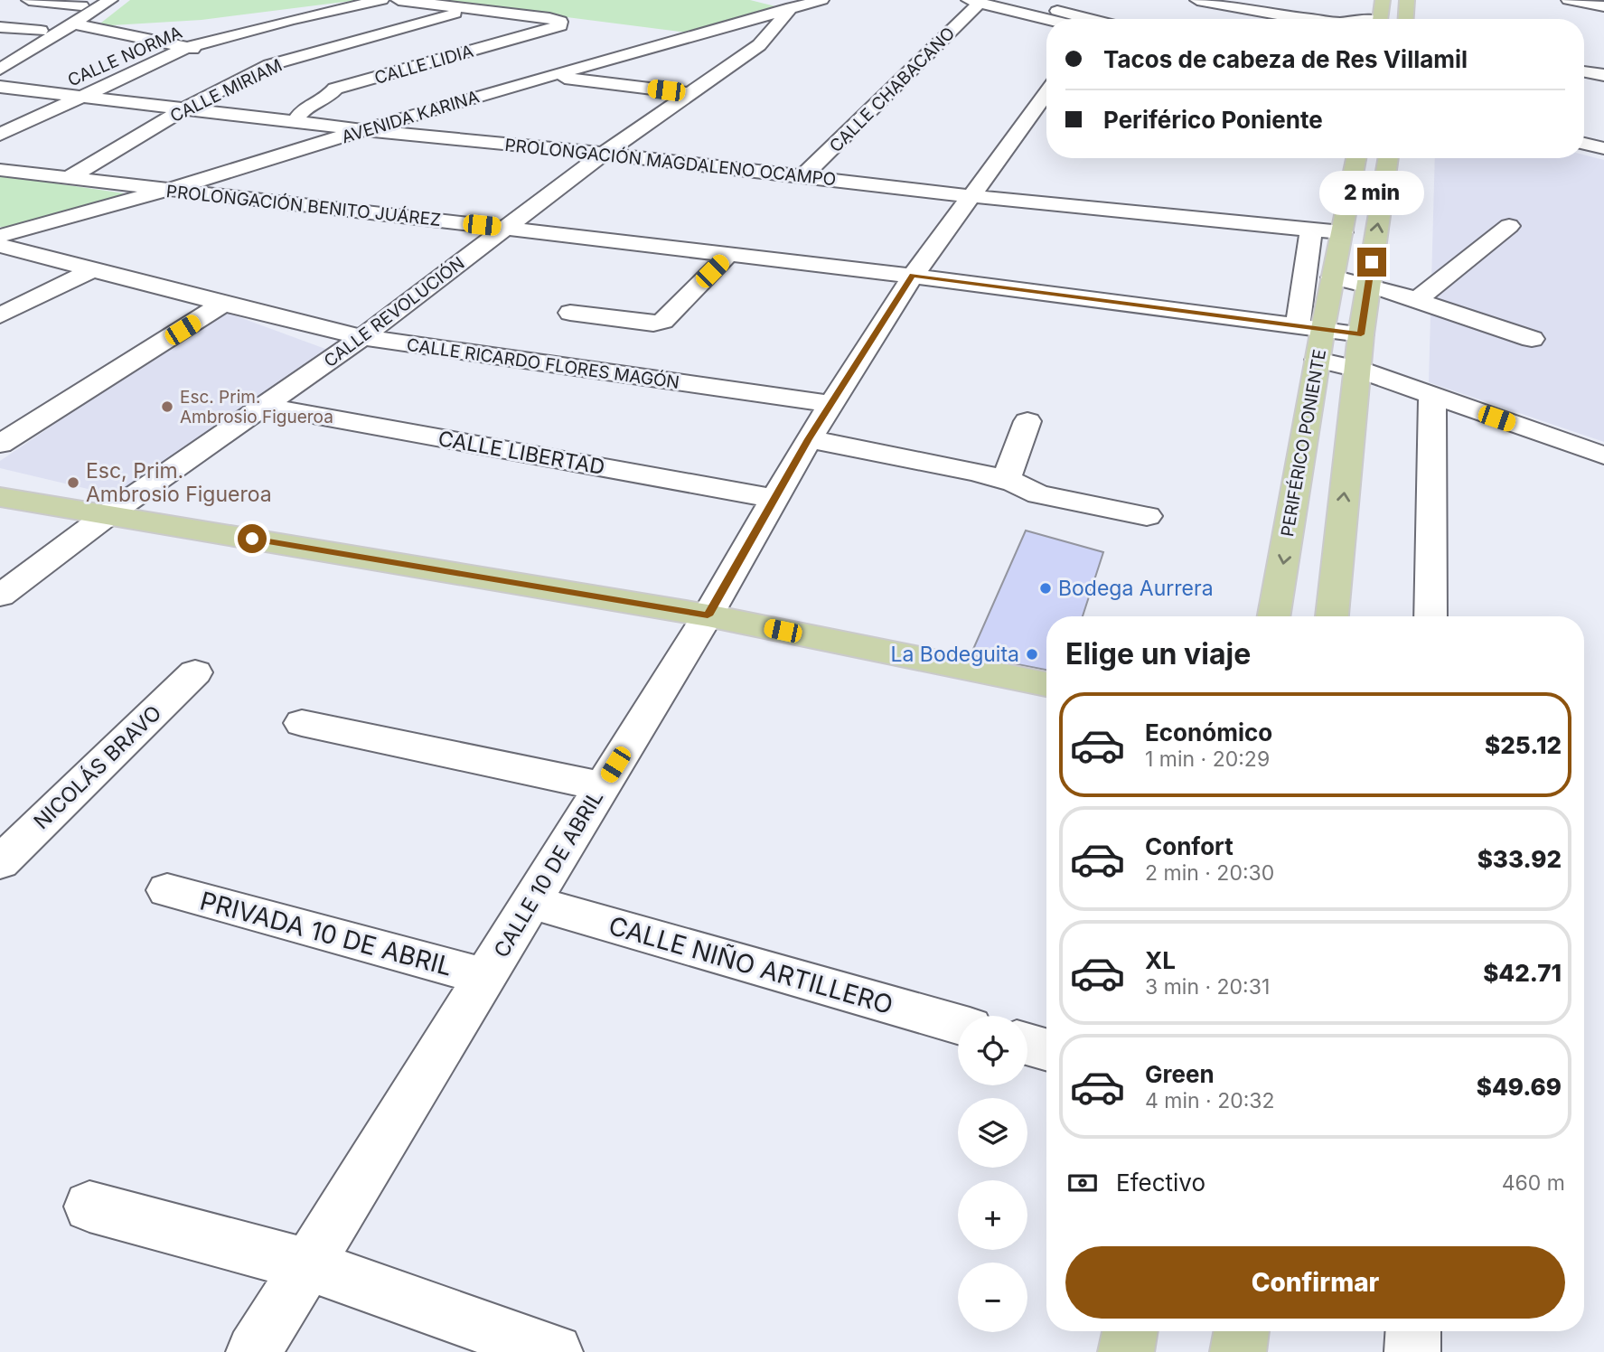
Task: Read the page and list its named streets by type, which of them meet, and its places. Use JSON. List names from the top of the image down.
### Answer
{
  "streets": {
    "main road": ["PERIFÉRICO PONIENTE"],
    "street": [
      "CALLE NORMA",
      "CALLE LIDIA",
      "CALLE CHABACANO",
      "CALLE MIRIAM",
      "AVENIDA KARINA",
      "PROLONGACIÓN MAGDALENO OCAMPO",
      "PROLONGACIÓN BENITO JUÁREZ",
      "CALLE REVOLUCIÓN",
      "CALLE RICARDO FLORES MAGÓN",
      "CALLE LIBERTAD",
      "NICOLÁS BRAVO",
      "CALLE 10 DE ABRIL",
      "PRIVADA 10 DE ABRIL",
      "CALLE NIÑO ARTILLERO"
    ]
  },
  "crossings": [
    ["CALLE NORMA", "PROLONGACIÓN MAGDALENO OCAMPO"],
    ["CALLE LIDIA", "CALLE MIRIAM"],
    ["CALLE LIDIA", "PROLONGACIÓN MAGDALENO OCAMPO"],
    ["CALLE CHABACANO", "PROLONGACIÓN MAGDALENO OCAMPO"],
    ["CALLE MIRIAM", "PROLONGACIÓN MAGDALENO OCAMPO"],
    ["CALLE MIRIAM", "PROLONGACIÓN BENITO JUÁREZ"],
    ["AVENIDA KARINA", "PROLONGACIÓN MAGDALENO OCAMPO"],
    ["AVENIDA KARINA", "PROLONGACIÓN BENITO JUÁREZ"],
    ["AVENIDA KARINA", "CALLE REVOLUCIÓN"],
    ["PROLONGACIÓN MAGDALENO OCAMPO", "CALLE REVOLUCIÓN"],
    ["PROLONGACIÓN MAGDALENO OCAMPO", "PERIFÉRICO PONIENTE"],
    ["PROLONGACIÓN MAGDALENO OCAMPO", "CALLE 10 DE ABRIL"],
    ["PROLONGACIÓN BENITO JUÁREZ", "CALLE REVOLUCIÓN"],
    ["PROLONGACIÓN BENITO JUÁREZ", "PERIFÉRICO PONIENTE"],
    ["PROLONGACIÓN BENITO JUÁREZ", "CALLE 10 DE ABRIL"],
    ["CALLE REVOLUCIÓN", "CALLE RICARDO FLORES MAGÓN"],
    ["CALLE REVOLUCIÓN", "CALLE LIBERTAD"],
    ["CALLE RICARDO FLORES MAGÓN", "CALLE 10 DE ABRIL"],
    ["CALLE LIBERTAD", "CALLE 10 DE ABRIL"],
    ["CALLE 10 DE ABRIL", "PRIVADA 10 DE ABRIL"],
    ["CALLE 10 DE ABRIL", "CALLE NIÑO ARTILLERO"]
  ],
  "places": [
    "Esc. Prim. Ambrosio Figueroa",
    "Esc, Prim. Ambrosio Figueroa",
    "Bodega Aurrera",
    "La Bodeguita"
  ],
  "page": {
    "banner": ["Tacos de cabeza de Res Villamil", "Periférico Poniente"],
    "bubble": "2 min",
    "heading": "Elige un viaje",
    "list": [
      {
        "name": "Económico",
        "note": "1 min · 20:29",
        "value": "$25.12"
      },
      {
        "name": "Confort",
        "note": "2 min · 20:30",
        "value": "$33.92"
      },
      {
        "name": "XL",
        "note": "3 min · 20:31",
        "value": "$42.71"
      },
      {
        "name": "Green",
        "note": "4 min · 20:32",
        "value": "$49.69"
      }
    ],
    "map_buttons": ["+", "−"],
    "pay": ["Efectivo", "460 m"],
    "buttons": "Confirmar"
  }
}
